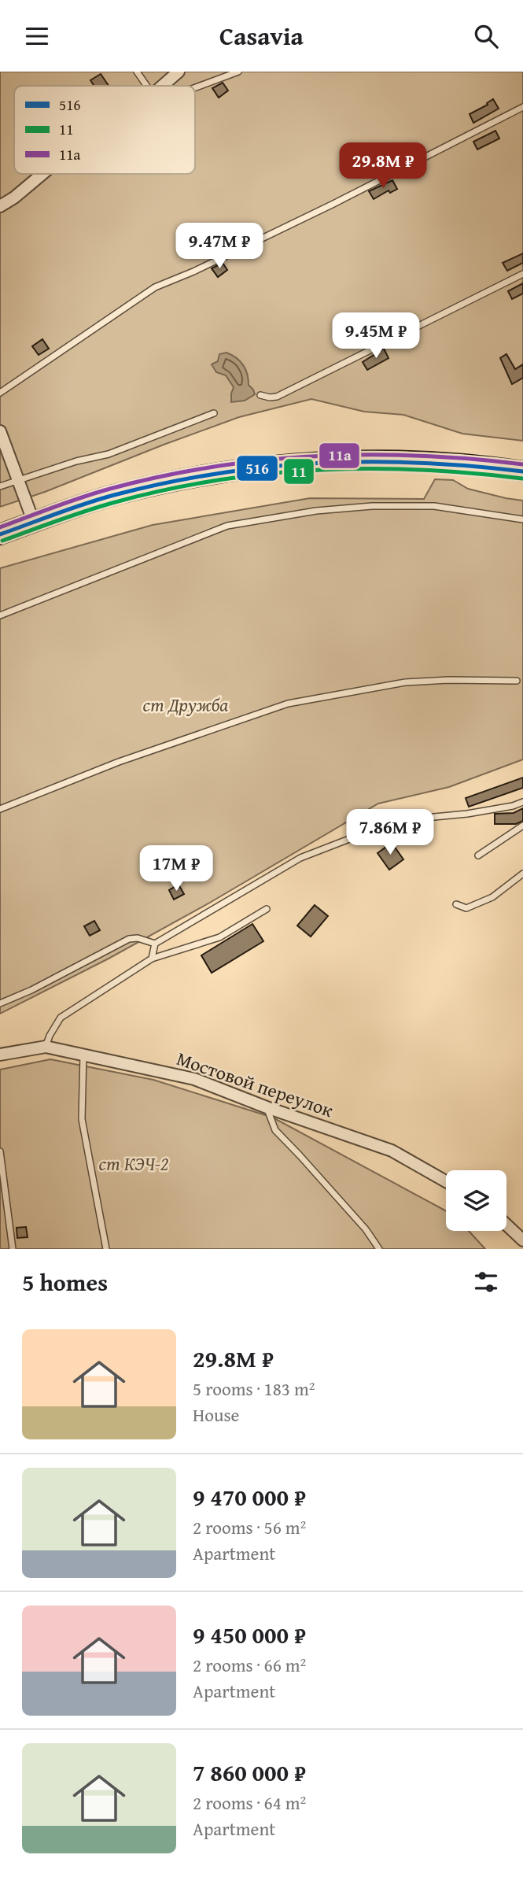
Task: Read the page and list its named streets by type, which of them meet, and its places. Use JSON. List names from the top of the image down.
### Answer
{
  "streets": {
    "street": ["Мостовой переулок"]
  },
  "parks": ["ст Дружба", "ст КЭЧ-2"],
  "lines": ["transit line 11а", "transit line 516", "transit line 11"],
  "legend": ["516", "11", "11а"],
  "page": {
    "header": "Casavia",
    "price": [
      "29.8M ₽",
      "9.47M ₽",
      "9.45M ₽",
      "7.86M ₽",
      "17M ₽"
    ],
    "heading": "5 homes",
    "list": [
      {
        "name": "29.8M ₽",
        "note": "5 rooms · 183 m² · House"
      },
      {
        "name": "9 470 000 ₽",
        "note": "2 rooms · 56 m² · Apartment"
      },
      {
        "name": "9 450 000 ₽",
        "note": "2 rooms · 66 m² · Apartment"
      },
      {
        "name": "7 860 000 ₽",
        "note": "2 rooms · 64 m² · Apartment"
      }
    ]
  }
}
